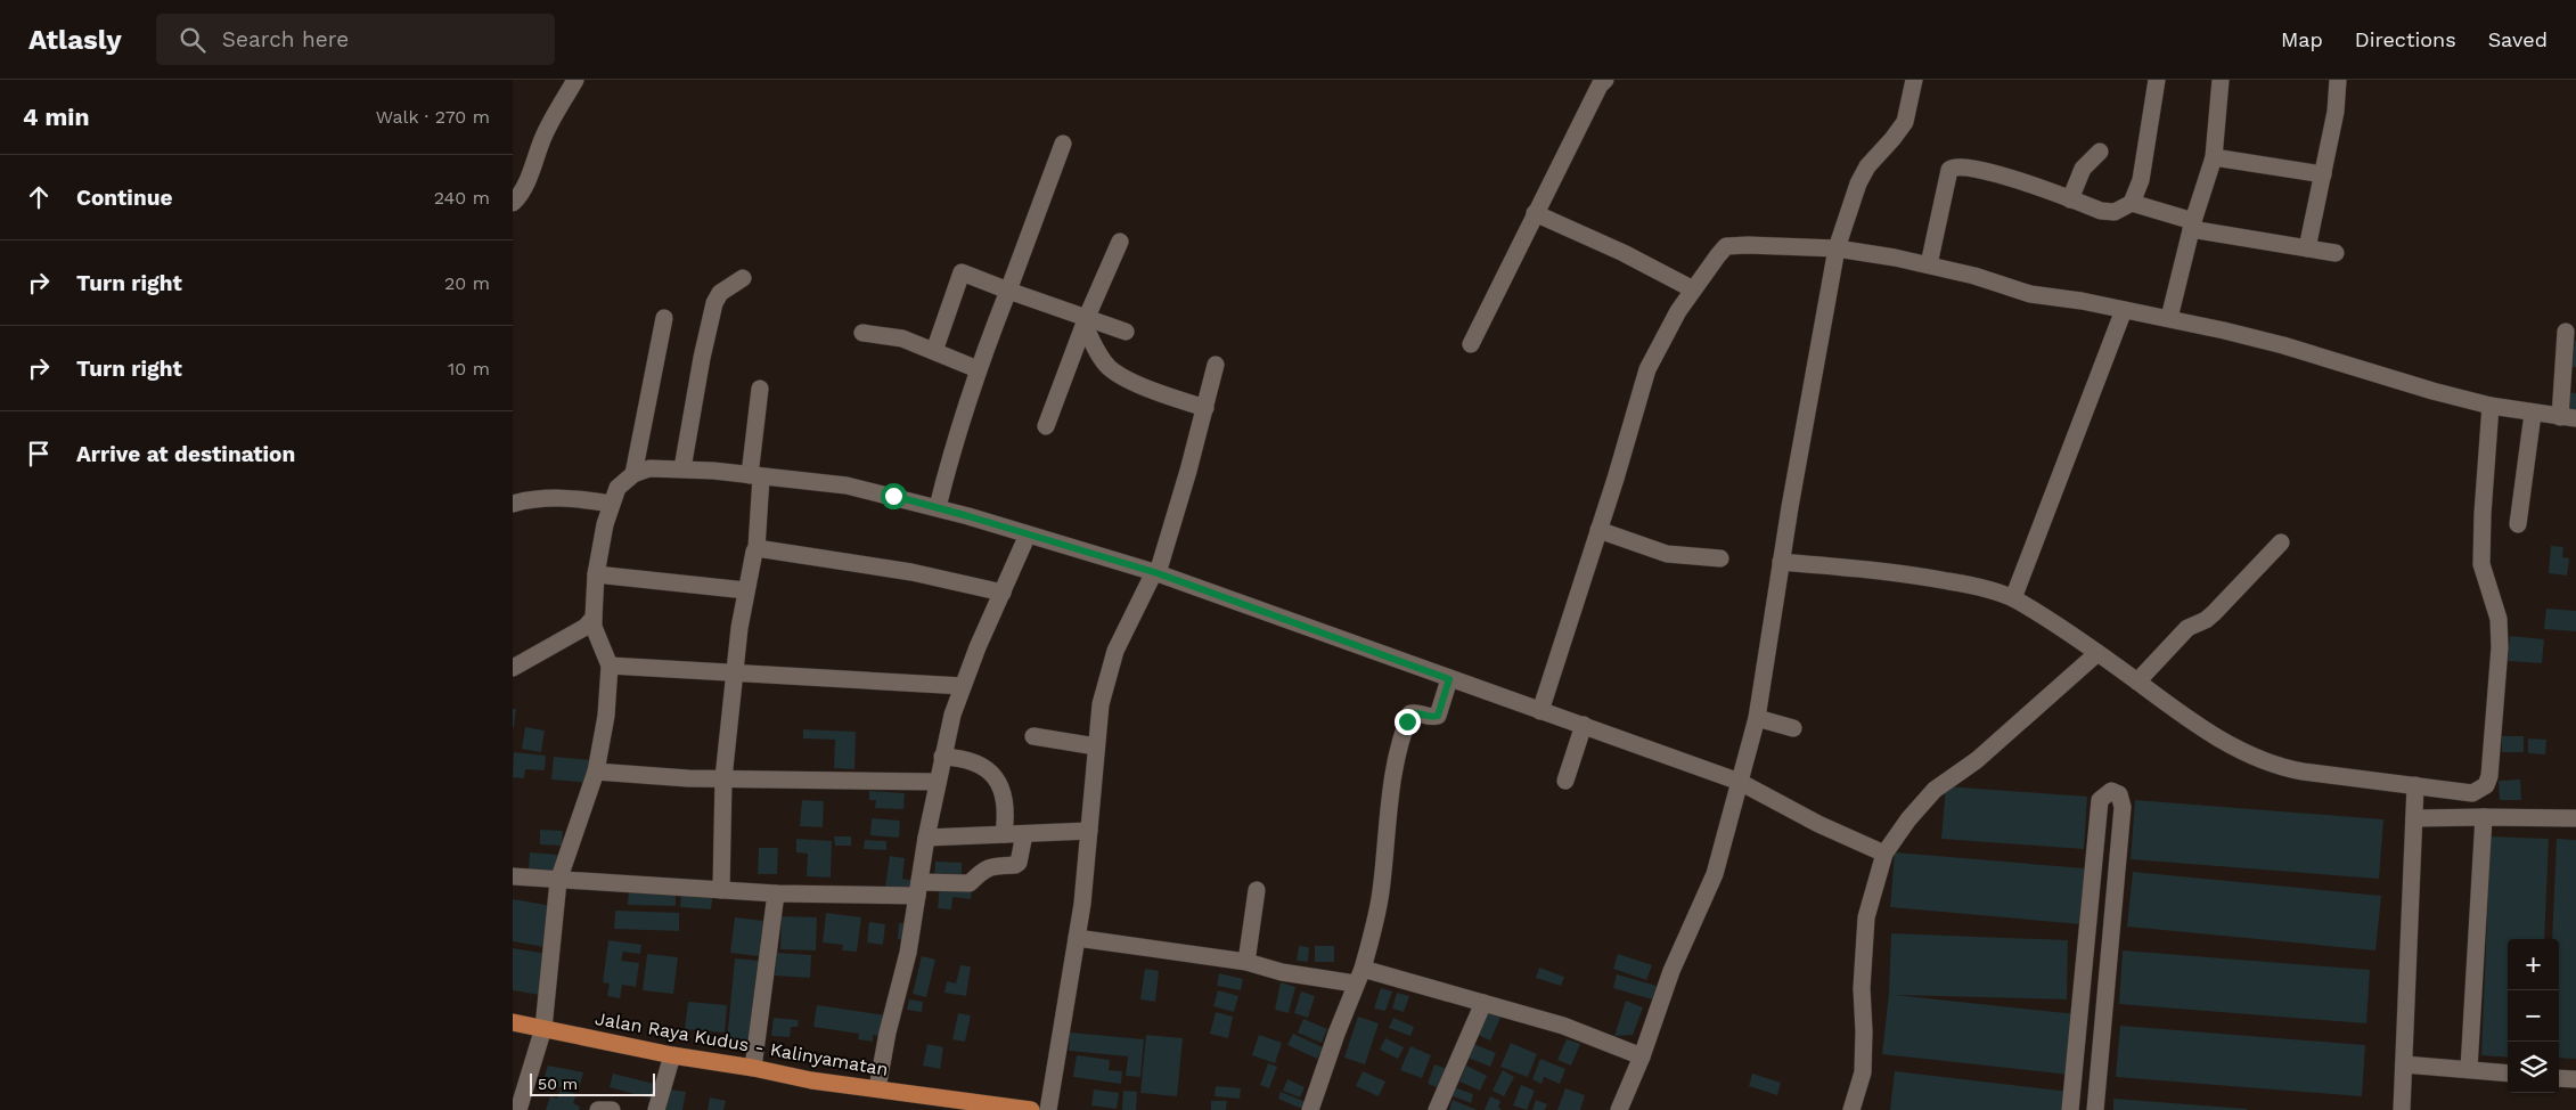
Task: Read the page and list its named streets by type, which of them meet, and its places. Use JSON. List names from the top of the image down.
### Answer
{
  "streets": {
    "main road": ["Jalan Raya Kudus - Kalinyamatan"]
  },
  "scale_bar": "50 m",
  "page": {
    "header": "Atlasly",
    "search": "Search here",
    "nav": ["Map", "Directions", "Saved"],
    "heading": ["4 min", "Walk · 270 m"],
    "list": [
      ["Continue", "240 m"],
      ["Turn right", "20 m"],
      ["Turn right", "10 m"],
      "Arrive at destination"
    ],
    "map_buttons": ["+", "−"],
    "scale": "50 m"
  }
}
